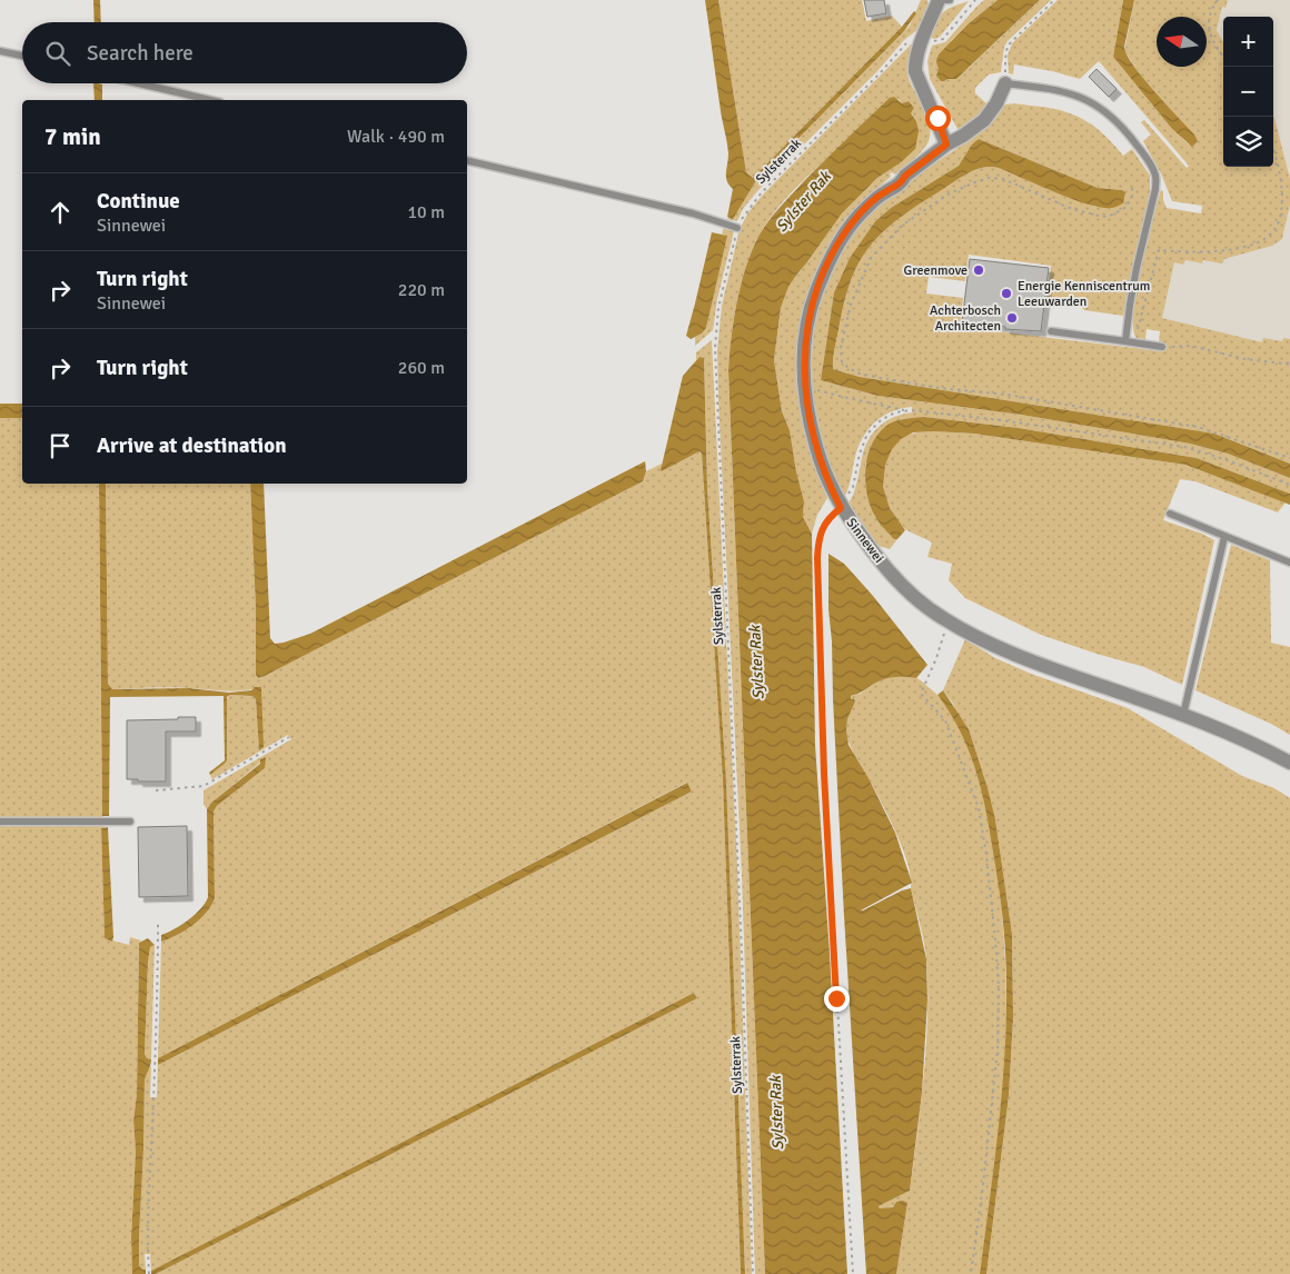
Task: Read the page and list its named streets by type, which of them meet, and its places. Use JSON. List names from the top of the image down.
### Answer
{
  "streets": {
    "street": ["Sinnewei"],
    "path": ["Sylsterrak"]
  },
  "water": ["Sylster Rak"],
  "places": ["Greenmove", "Energie Kenniscentrum Leeuwarden", "Achterbosch Architecten"],
  "north": "left",
  "page": {
    "map_buttons": ["+", "−"],
    "search": "Search here",
    "heading": ["7 min", "Walk · 490 m"],
    "list": [
      ["Continue", "Sinnewei", "10 m"],
      ["Turn right", "Sinnewei", "220 m"],
      ["Turn right", "260 m"],
      "Arrive at destination"
    ]
  }
}
